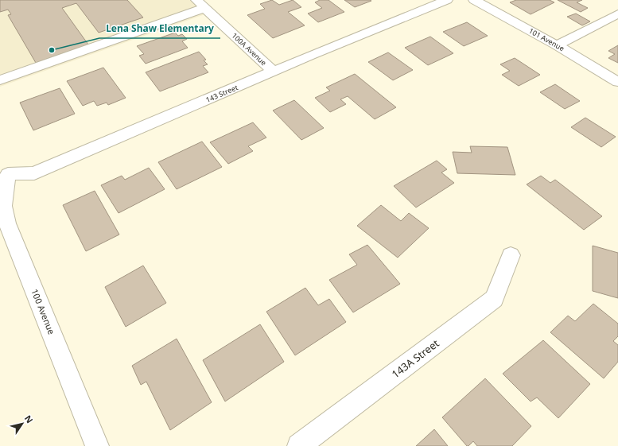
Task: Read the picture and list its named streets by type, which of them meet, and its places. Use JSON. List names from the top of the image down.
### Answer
{
  "streets": {
    "street": [
      "101 Avenue",
      "100A Avenue",
      "143 Street",
      "100 Avenue",
      "143A Street"
    ]
  },
  "crossings": [
    ["100A Avenue", "143 Street"],
    ["143 Street", "100 Avenue"]
  ],
  "places": ["Lena Shaw Elementary"],
  "north": "top right"
}
